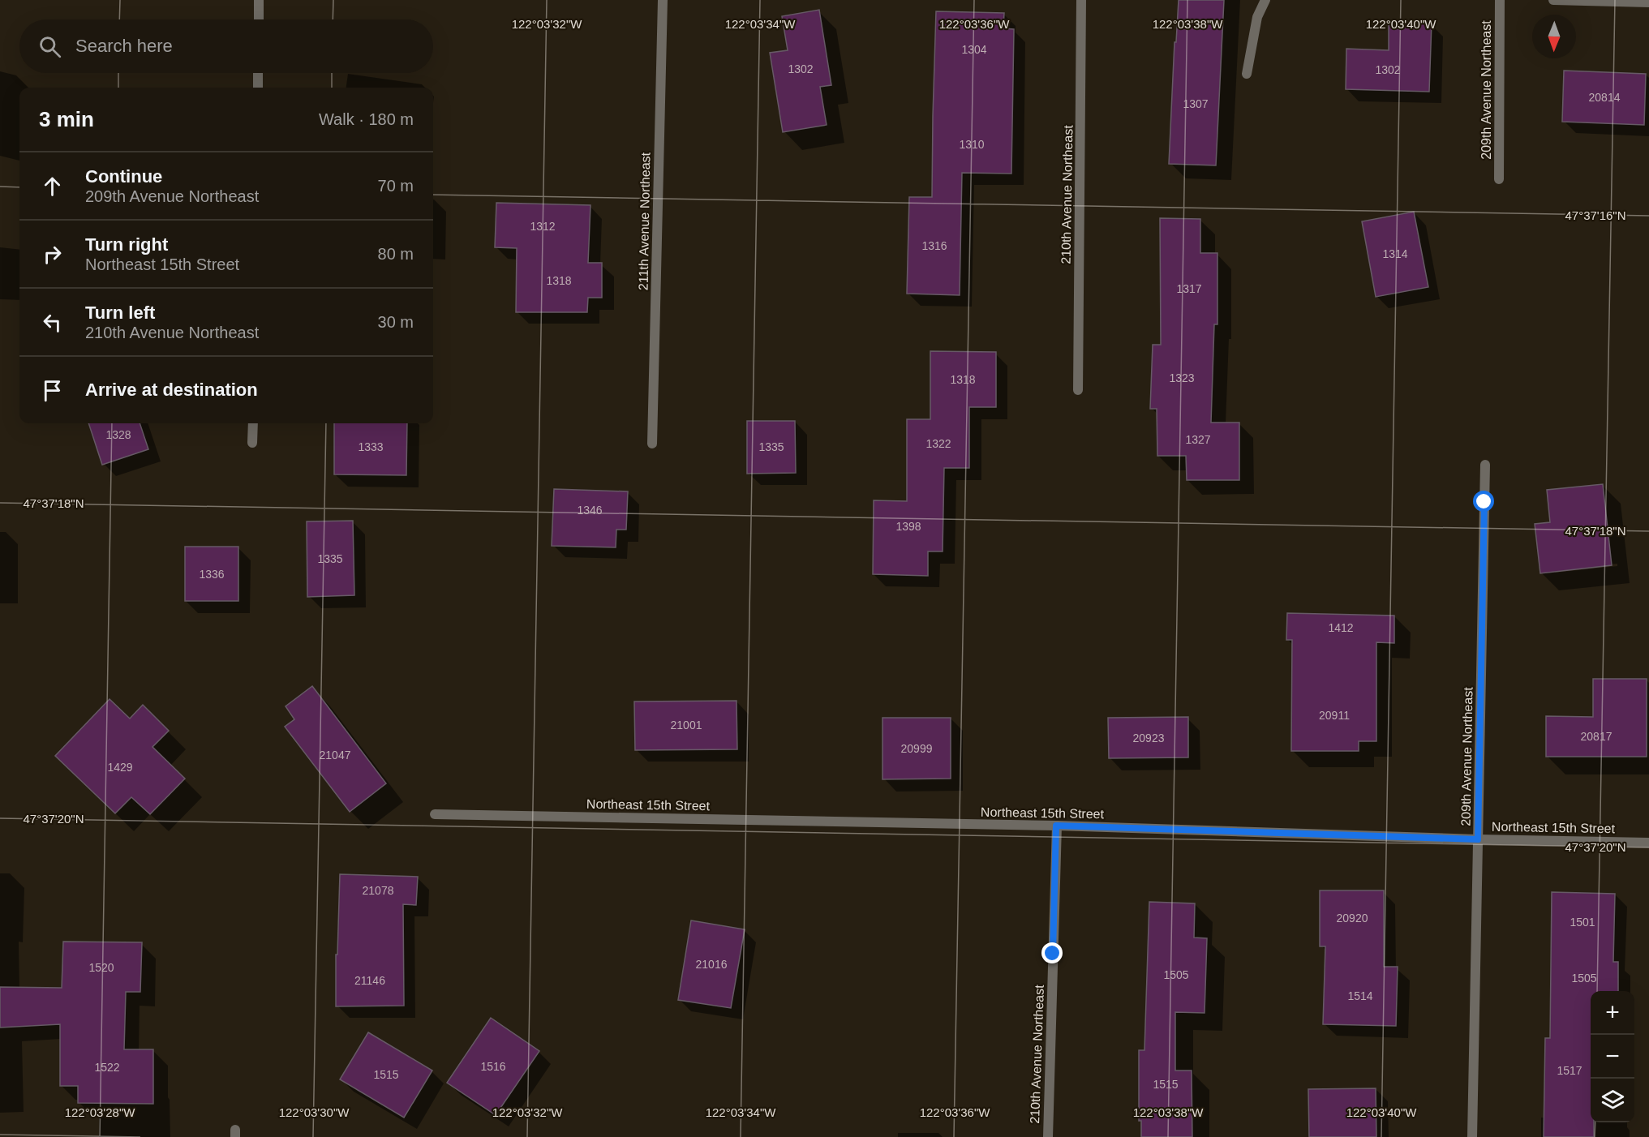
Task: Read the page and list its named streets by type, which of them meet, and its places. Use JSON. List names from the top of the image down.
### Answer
{
  "streets": {
    "street": [
      "209th Avenue Northeast",
      "210th Avenue Northeast",
      "211th Avenue Northeast",
      "Northeast 15th Street"
    ]
  },
  "crossings": [
    ["209th Avenue Northeast", "Northeast 15th Street"],
    ["210th Avenue Northeast", "Northeast 15th Street"]
  ],
  "house_numbers": [
    "1304",
    "1302",
    "1302",
    "20814",
    "1307",
    "1310",
    "1312",
    "1316",
    "1314",
    "1318",
    "1317",
    "1323",
    "1318",
    "1328",
    "1327",
    "1322",
    "1333",
    "1335",
    "1346",
    "1398",
    "1335",
    "1336",
    "1412",
    "20911",
    "21001",
    "20817",
    "20923",
    "20999",
    "21047",
    "1429",
    "21078",
    "20920",
    "1501",
    "21016",
    "1520",
    "1505",
    "1505",
    "21146",
    "1514",
    "1516",
    "1522",
    "1517",
    "1515",
    "1515"
  ],
  "north": "bottom",
  "page": {
    "search": "Search here",
    "heading": ["3 min", "Walk · 180 m"],
    "list": [
      ["Continue", "209th Avenue Northeast", "70 m"],
      ["Turn right", "Northeast 15th Street", "80 m"],
      ["Turn left", "210th Avenue Northeast", "30 m"],
      "Arrive at destination"
    ],
    "map_buttons": ["+", "−"]
  },
  "coordinates": [
    "122°03'32\"W",
    "122°03'34\"W",
    "122°03'36\"W",
    "122°03'38\"W",
    "122°03'40\"W",
    "47°37'16\"N",
    "47°37'18\"N",
    "47°37'20\"N",
    "122°03'28\"W",
    "122°03'30\"W"
  ]
}
